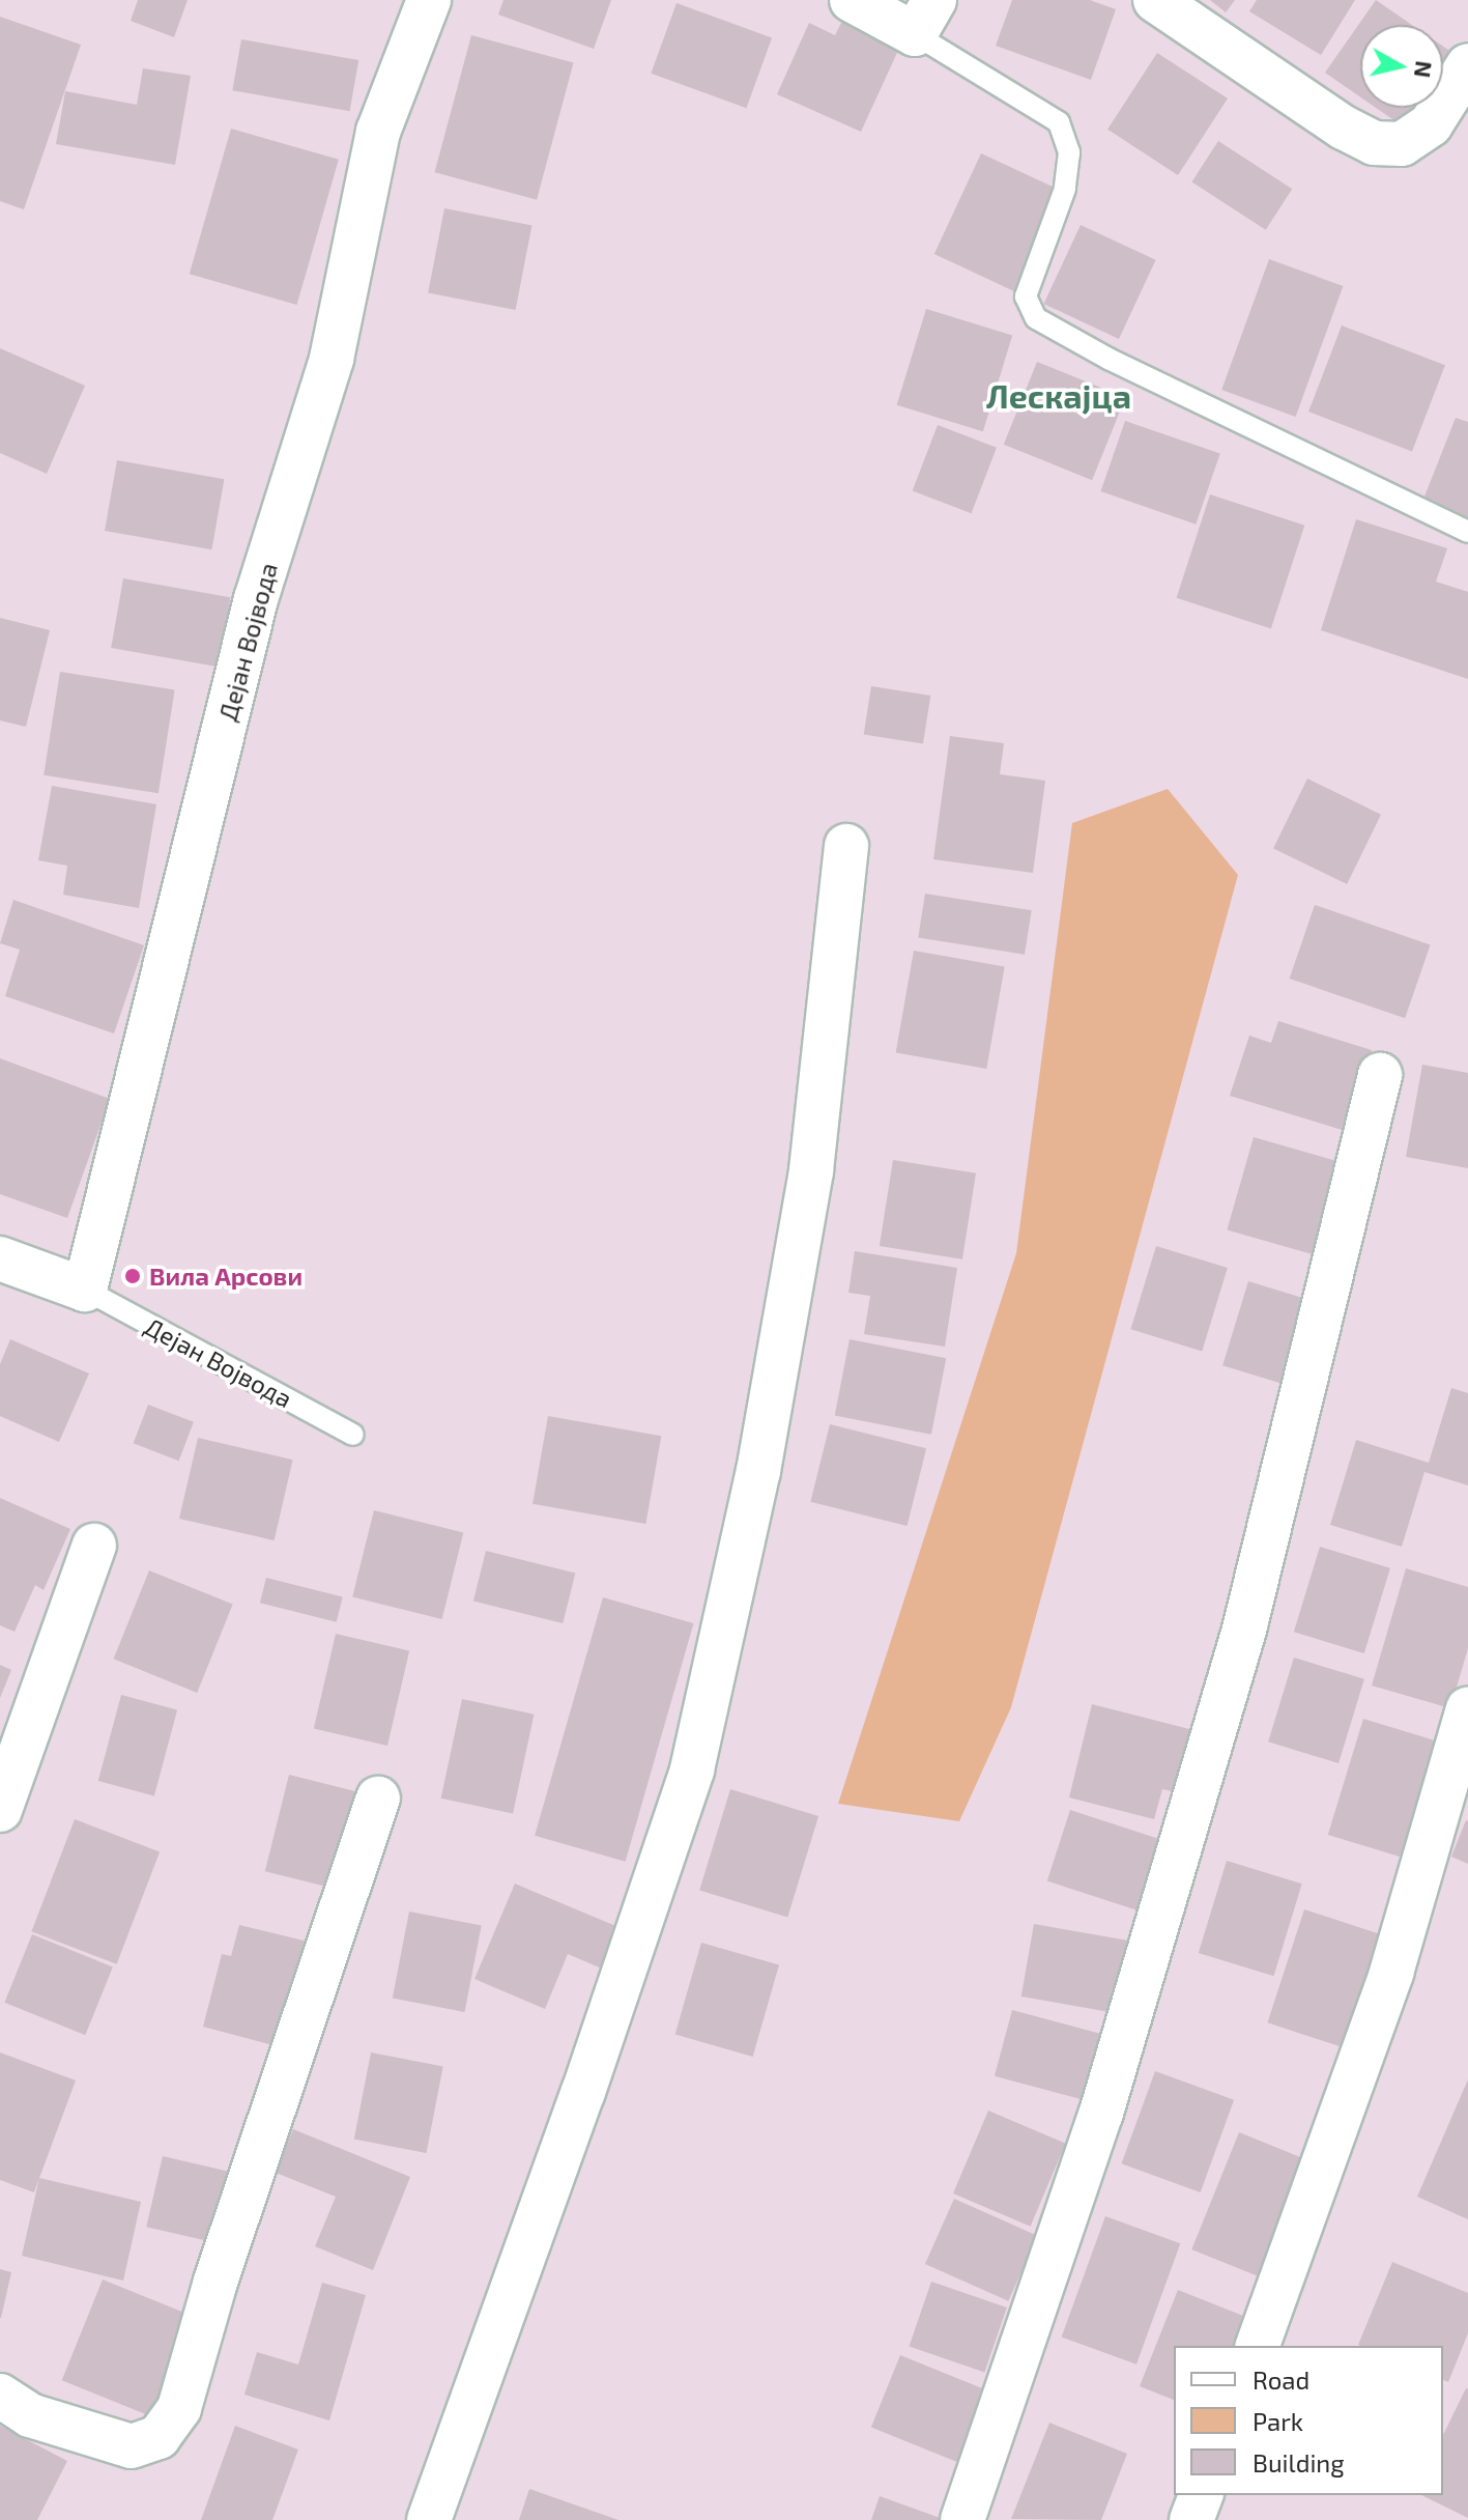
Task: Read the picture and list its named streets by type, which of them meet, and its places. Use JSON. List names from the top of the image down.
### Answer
{
  "streets": {
    "street": ["Дејан Војвода"]
  },
  "districts": ["Лескајца"],
  "places": ["Вила Арсови"],
  "legend": ["Road", "Park", "Building"],
  "north": "right"
}
